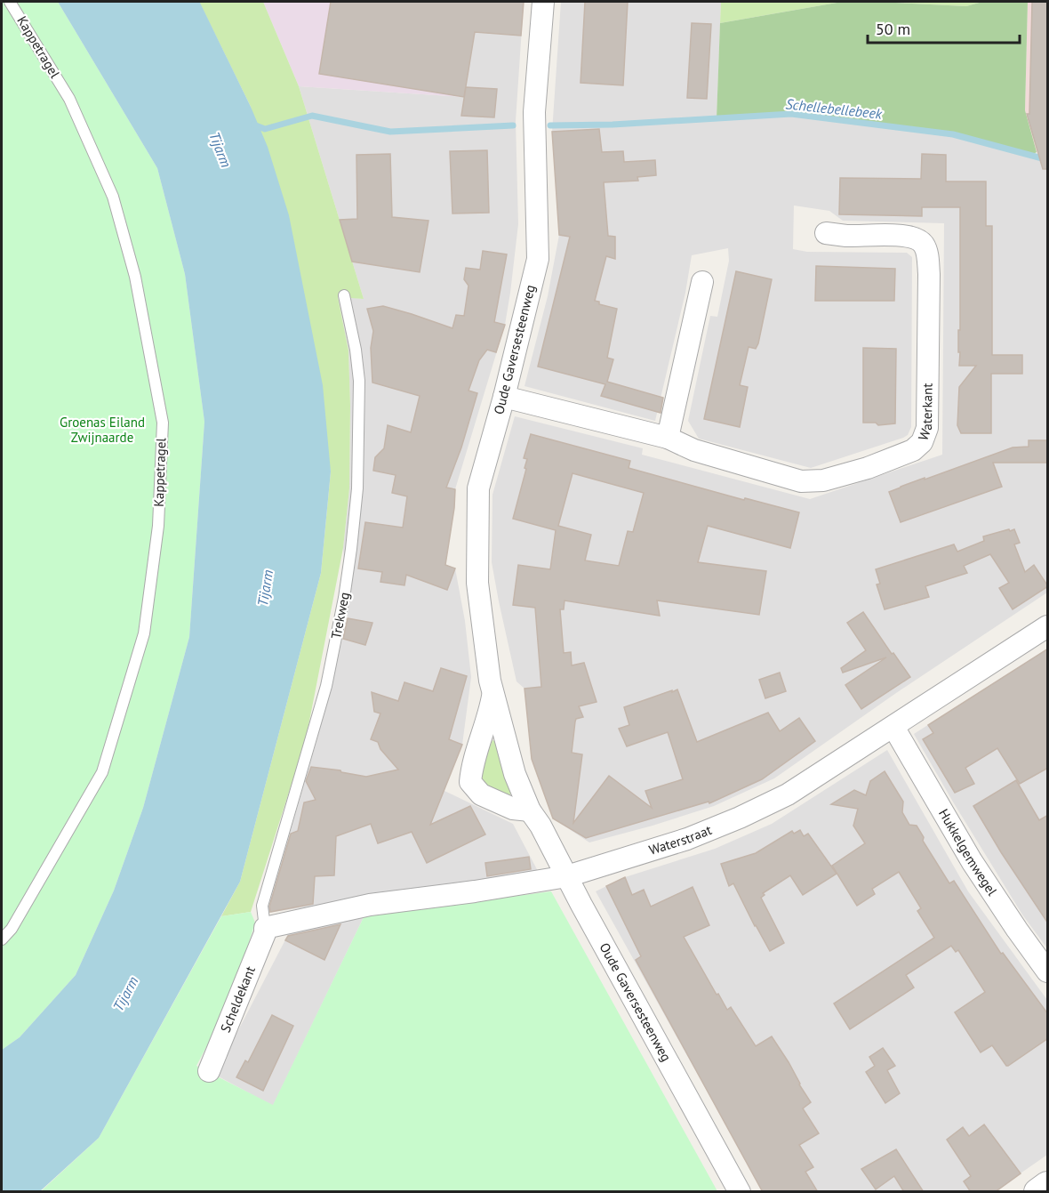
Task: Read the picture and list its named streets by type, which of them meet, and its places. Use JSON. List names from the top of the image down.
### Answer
{
  "streets": {
    "street": [
      "Oude Gaversesteenweg",
      "Waterkant",
      "Waterstraat",
      "Hukkelgemwegel",
      "Scheldekant"
    ],
    "lane": ["Kappetragel", "Trekweg"]
  },
  "crossings": [
    ["Oude Gaversesteenweg", "Waterkant"],
    ["Oude Gaversesteenweg", "Waterstraat"],
    ["Trekweg", "Waterstraat"],
    ["Trekweg", "Scheldekant"],
    ["Waterstraat", "Hukkelgemwegel"],
    ["Waterstraat", "Scheldekant"]
  ],
  "water": ["Schellebellebeek", "Tijarm"],
  "parks": ["Groenas Eiland Zwijnaarde"],
  "scale_bar": "50 m"
}
